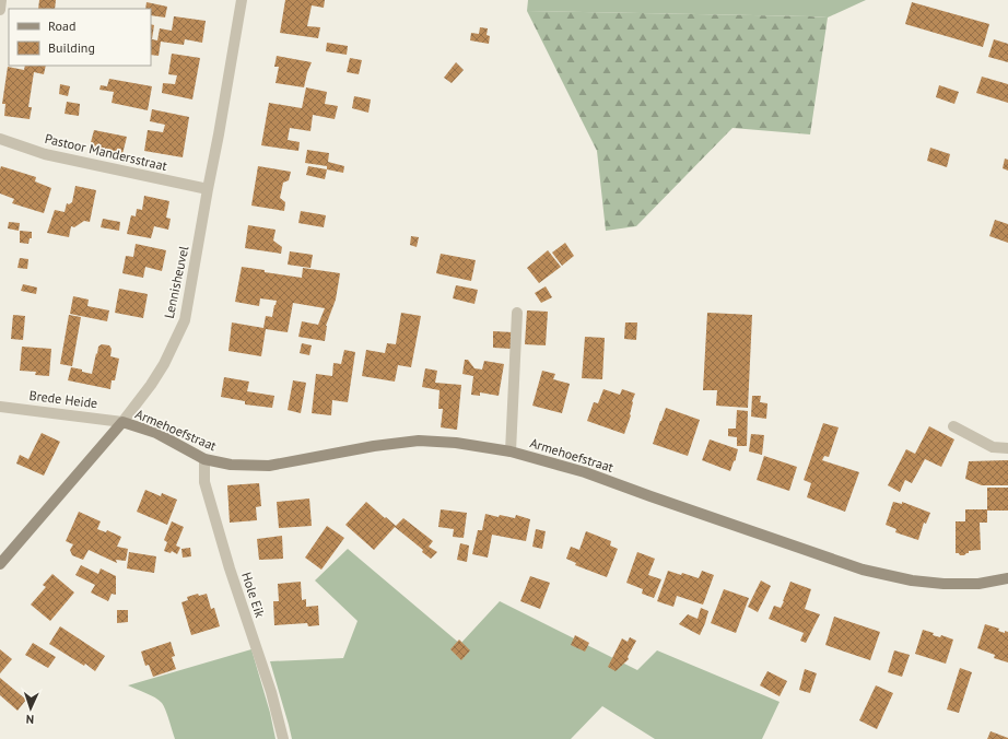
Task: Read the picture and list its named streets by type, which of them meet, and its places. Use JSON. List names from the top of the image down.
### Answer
{
  "streets": {
    "street": [
      "Pastoor Mandersstraat",
      "Lennisheuvel",
      "Brede Heide",
      "Armehoefstraat",
      "Hole Eik"
    ]
  },
  "crossings": [
    ["Pastoor Mandersstraat", "Lennisheuvel"],
    ["Lennisheuvel", "Brede Heide"],
    ["Lennisheuvel", "Armehoefstraat"],
    ["Brede Heide", "Armehoefstraat"],
    ["Armehoefstraat", "Hole Eik"]
  ],
  "legend": ["Road", "Building"],
  "north": "bottom"
}
